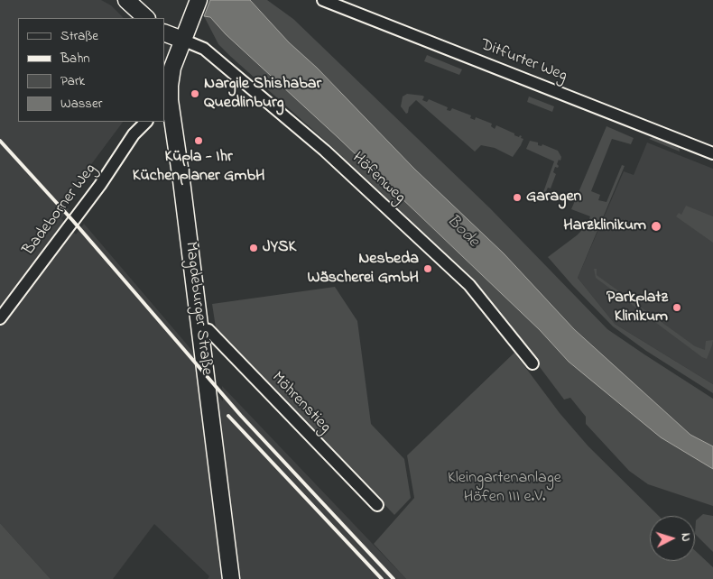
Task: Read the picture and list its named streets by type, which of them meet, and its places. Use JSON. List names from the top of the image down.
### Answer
{
  "streets": {
    "main road": ["Magdeburger Straße"],
    "street": [
      "Ditfurter Weg",
      "Höfenweg",
      "Badeborner Weg",
      "Möhrenstieg"
    ]
  },
  "crossings": [
    ["Höfenweg", "Magdeburger Straße"],
    ["Magdeburger Straße", "Möhrenstieg"]
  ],
  "water": ["Bode"],
  "parks": ["Kleingartenanlage Höfen III e.V."],
  "places": [
    "Nargile Shishabar Quedlinburg",
    "Küpla - Ihr Küchenplaner GmbH",
    "Garagen",
    "Harzklinikum",
    "JYSK",
    "Nesbeda Wäscherei GmbH",
    "Parkplatz Klinikum"
  ],
  "legend": [
    "Straße",
    "Bahn",
    "Park",
    "Wasser"
  ],
  "north": "right"
}
